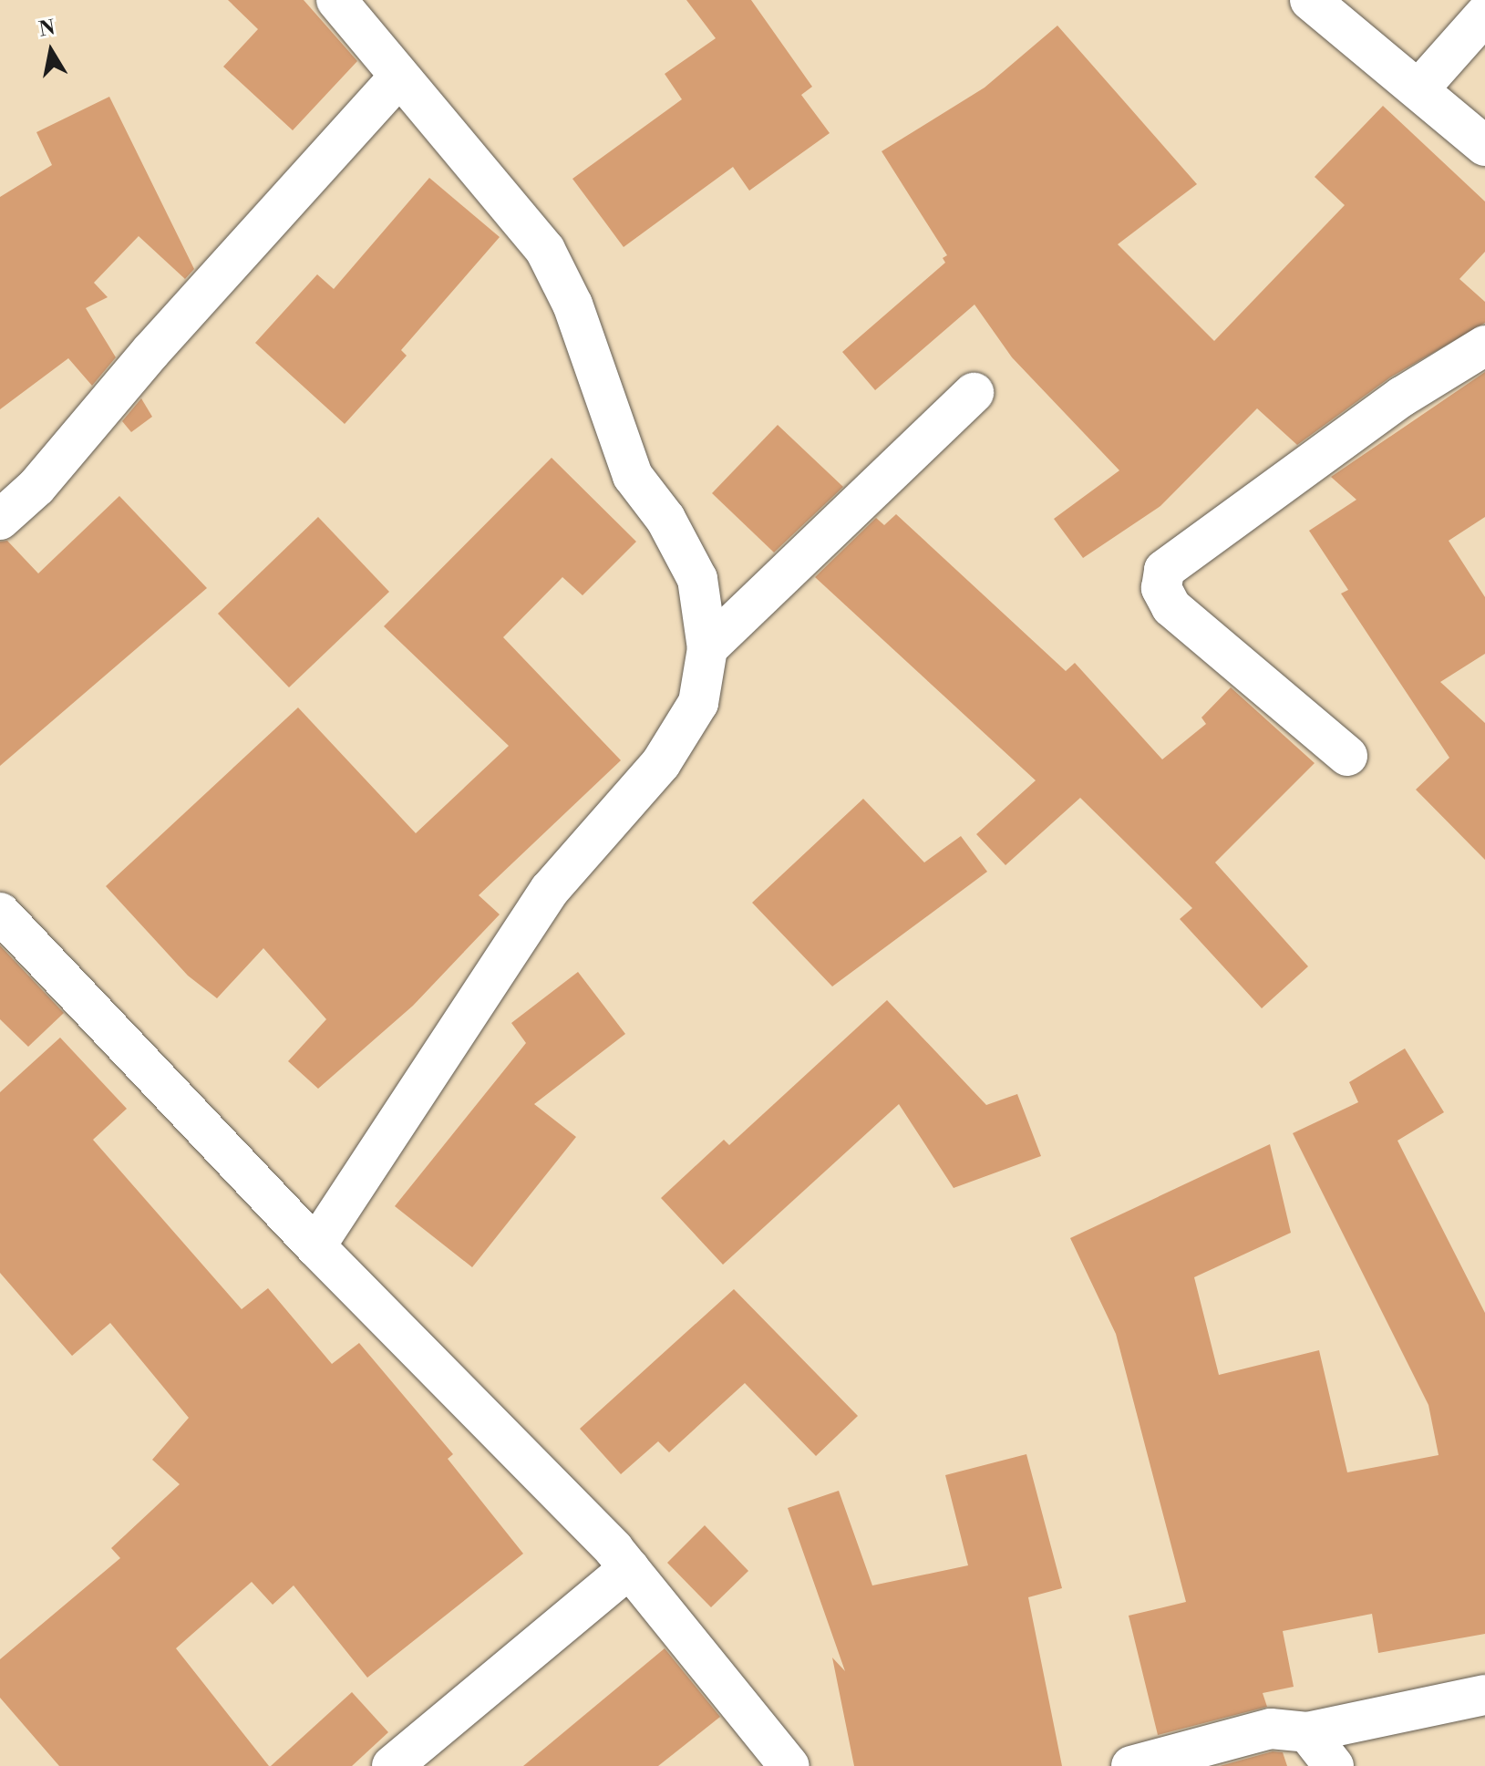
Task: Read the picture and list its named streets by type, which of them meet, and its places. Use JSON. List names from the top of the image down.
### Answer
{
  "north": "top"
}
